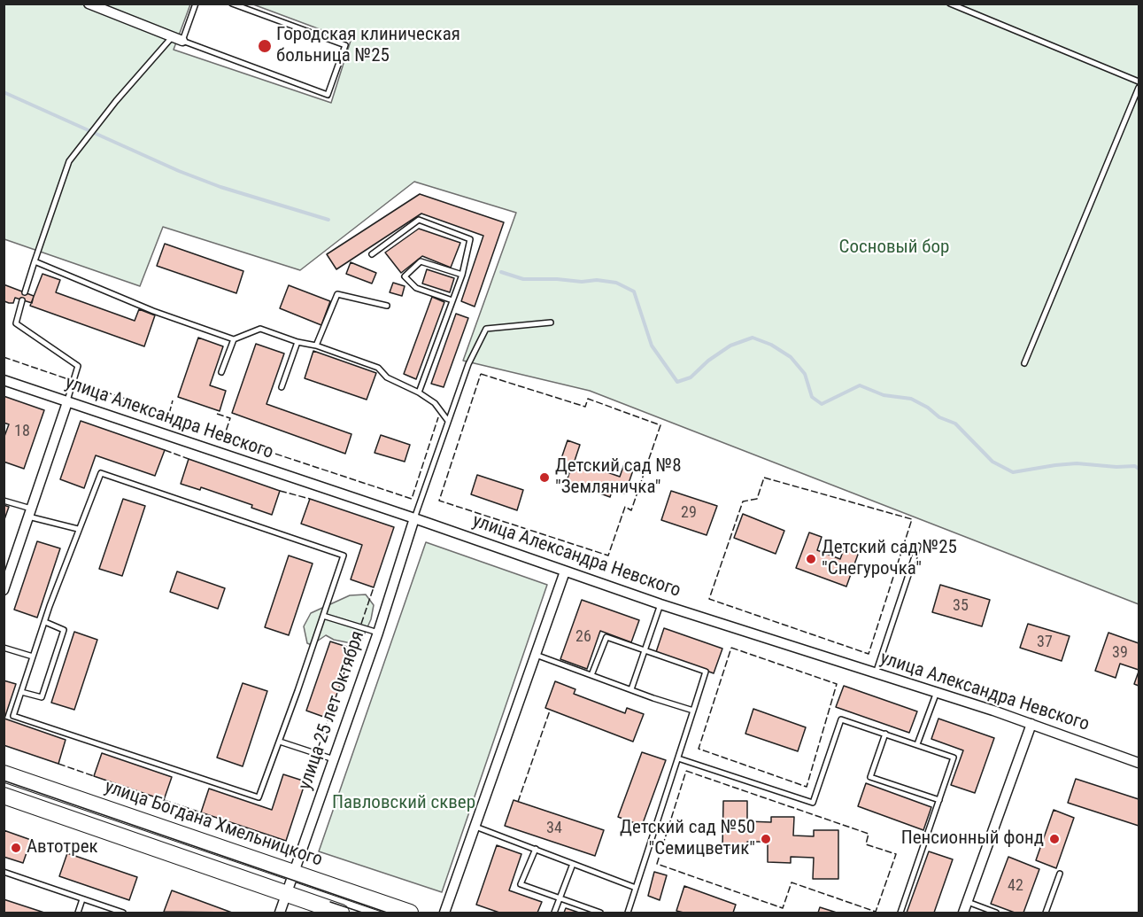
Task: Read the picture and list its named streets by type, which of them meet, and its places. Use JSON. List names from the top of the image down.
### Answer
{
  "streets": {
    "highway": ["улица Богдана Хмельницкого"],
    "street": ["улица Александра Невского", "улица 25 лет Октября"]
  },
  "crossings": [
    ["улица Александра Невского", "улица 25 лет Октября"],
    ["улица 25 лет Октября", "улица Богдана Хмельницкого"]
  ],
  "parks": ["Сосновый бор", "Павловский сквер"],
  "places": [
    "Городская клиническая больница №25",
    "Детский сад №8 \"Земляничка\"",
    "Детский сад №25 \"Снегурочка\"",
    "Детский сад №50 \"Семицветик\"",
    "Пенсионный фонд",
    "Автотрек"
  ],
  "house_numbers": [
    "18",
    "29",
    "35",
    "26",
    "37",
    "39",
    "34",
    "42"
  ]
}
